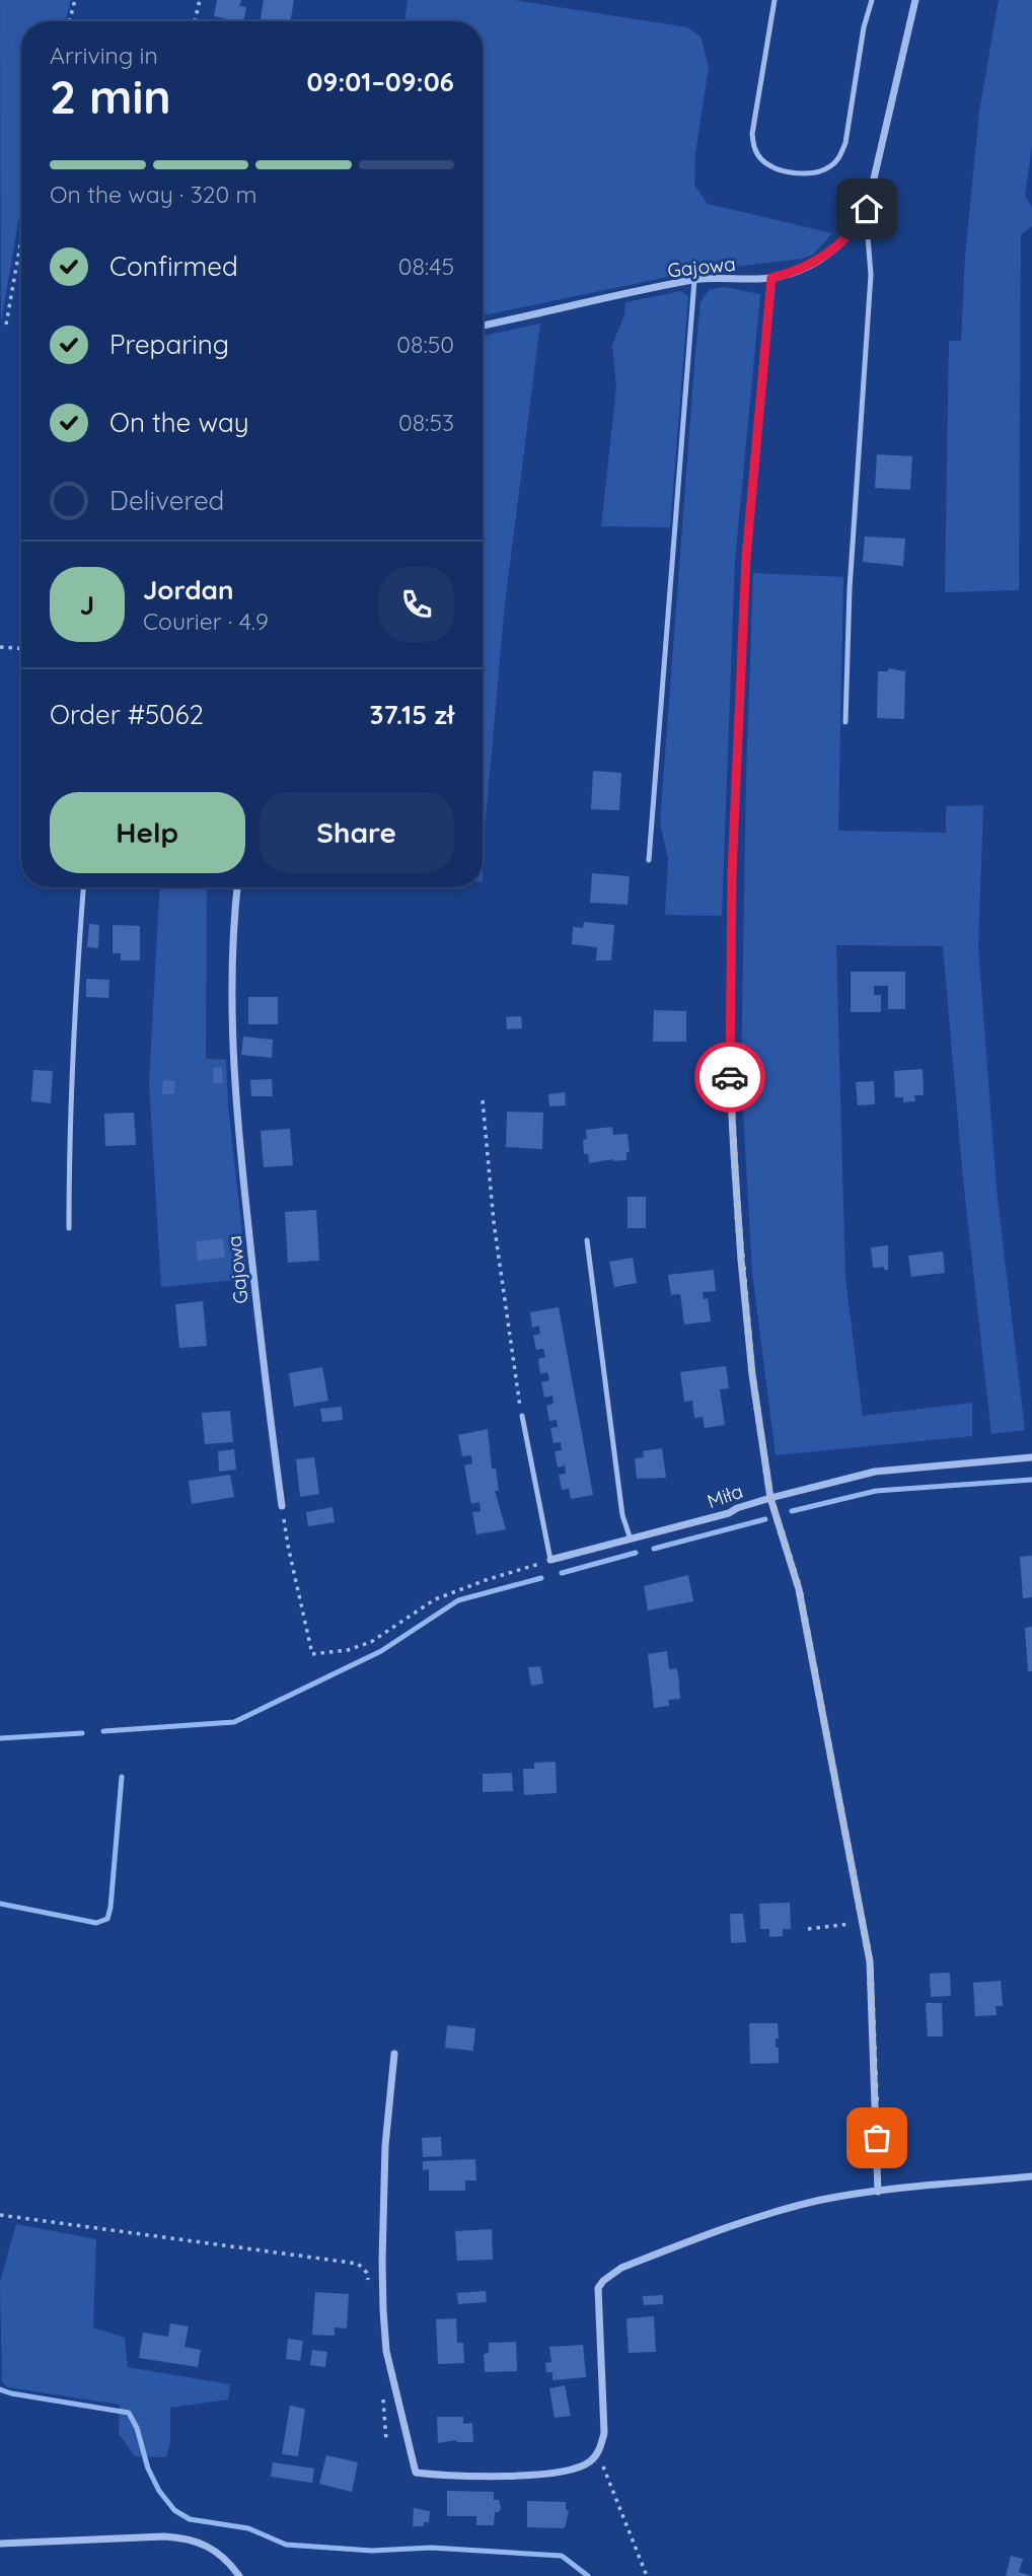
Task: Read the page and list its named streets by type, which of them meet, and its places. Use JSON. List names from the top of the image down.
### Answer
{
  "streets": {
    "street": ["Gajowa", "Miła"]
  },
  "page": {
    "heading": ["2 min", "Arriving in", "09:01–09:06"],
    "panel": [
      "Jordan",
      "Courier · 4.9",
      "Order #5062",
      "37.15 zł"
    ],
    "bar": "On the way · 320 m",
    "list": [
      ["Confirmed", "08:45"],
      ["Preparing", "08:50"],
      ["On the way", "08:53"],
      "Delivered"
    ],
    "round": "J",
    "buttons": ["Help", "Share"]
  }
}
